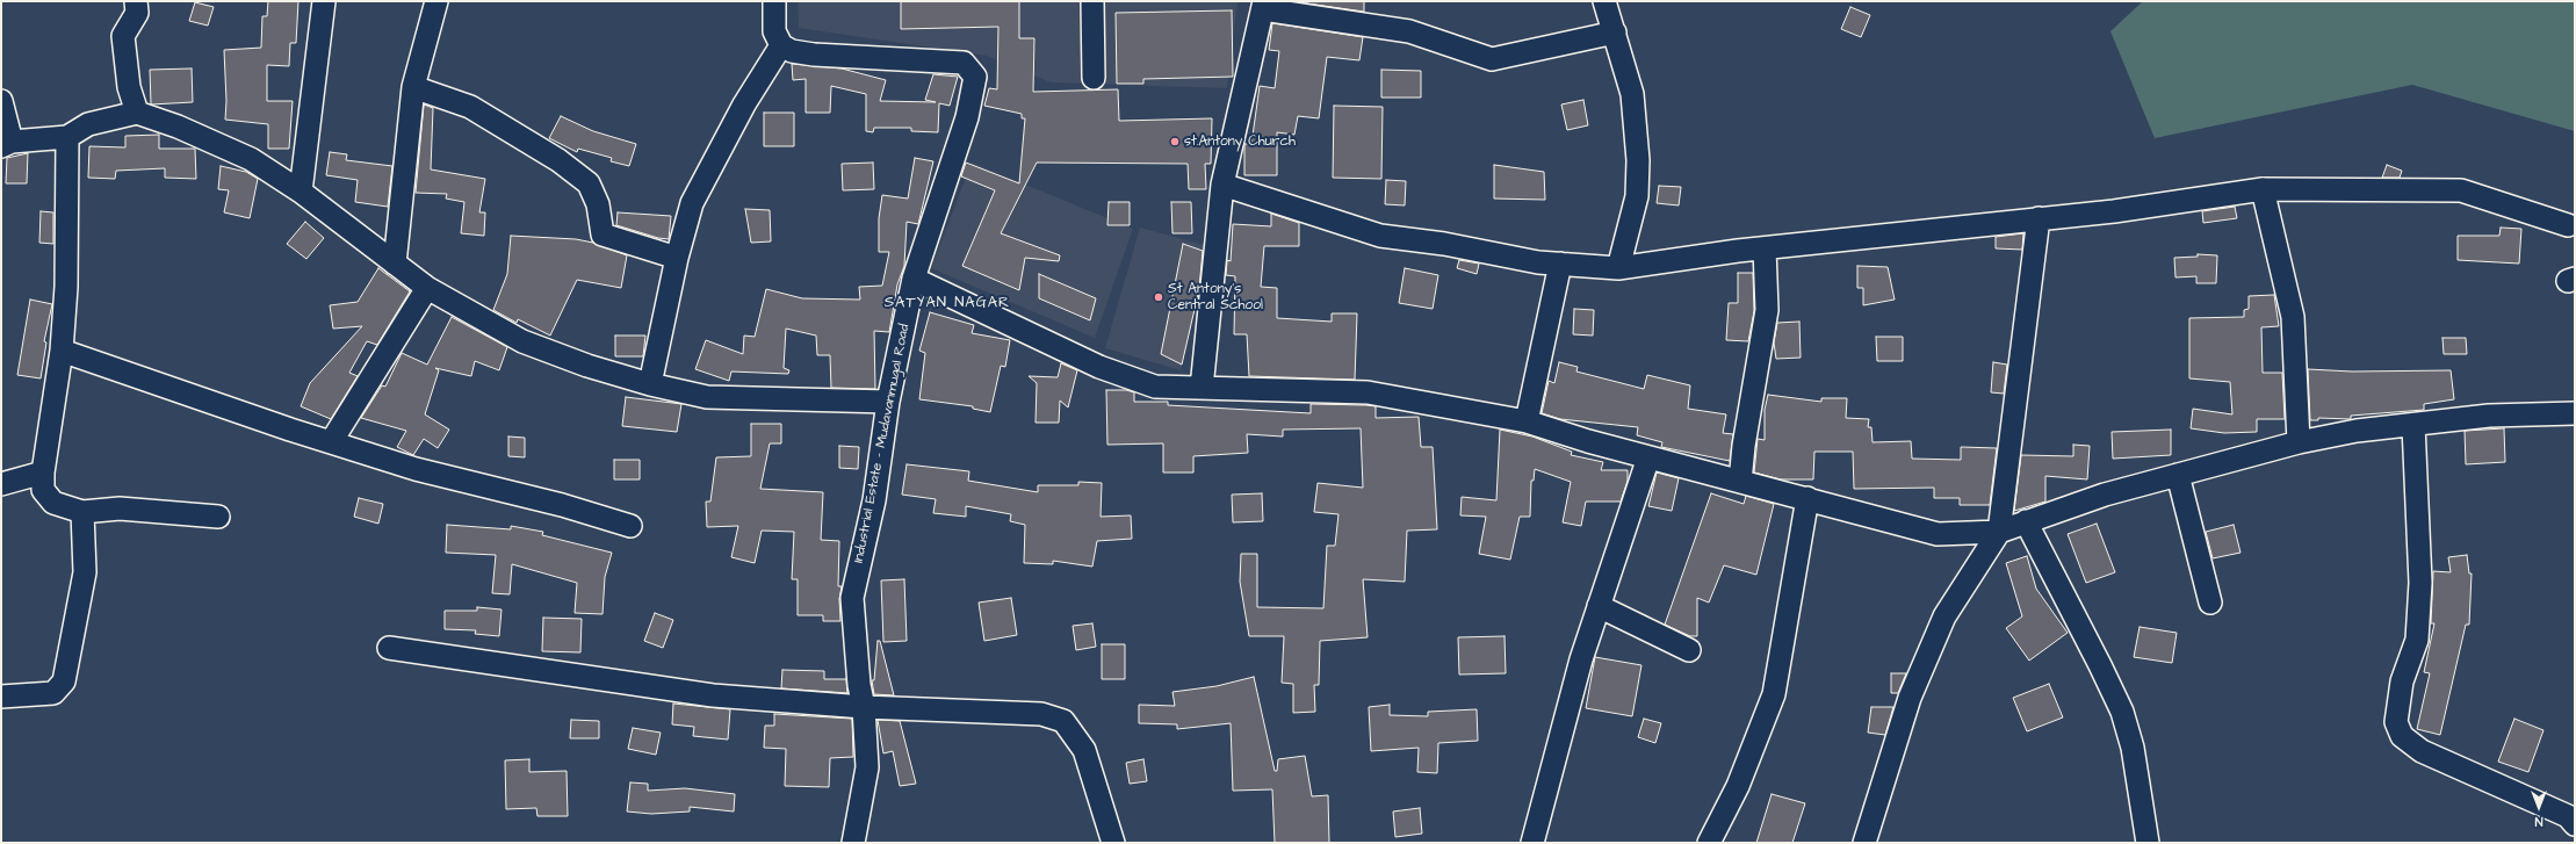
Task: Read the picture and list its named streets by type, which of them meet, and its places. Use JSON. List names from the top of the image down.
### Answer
{
  "streets": {
    "street": ["Industrial Estate - Mudavanmugal Road"]
  },
  "districts": ["SATYAN NAGAR"],
  "places": ["st.Antony Church", "St Antony's Central School"],
  "north": "bottom"
}
